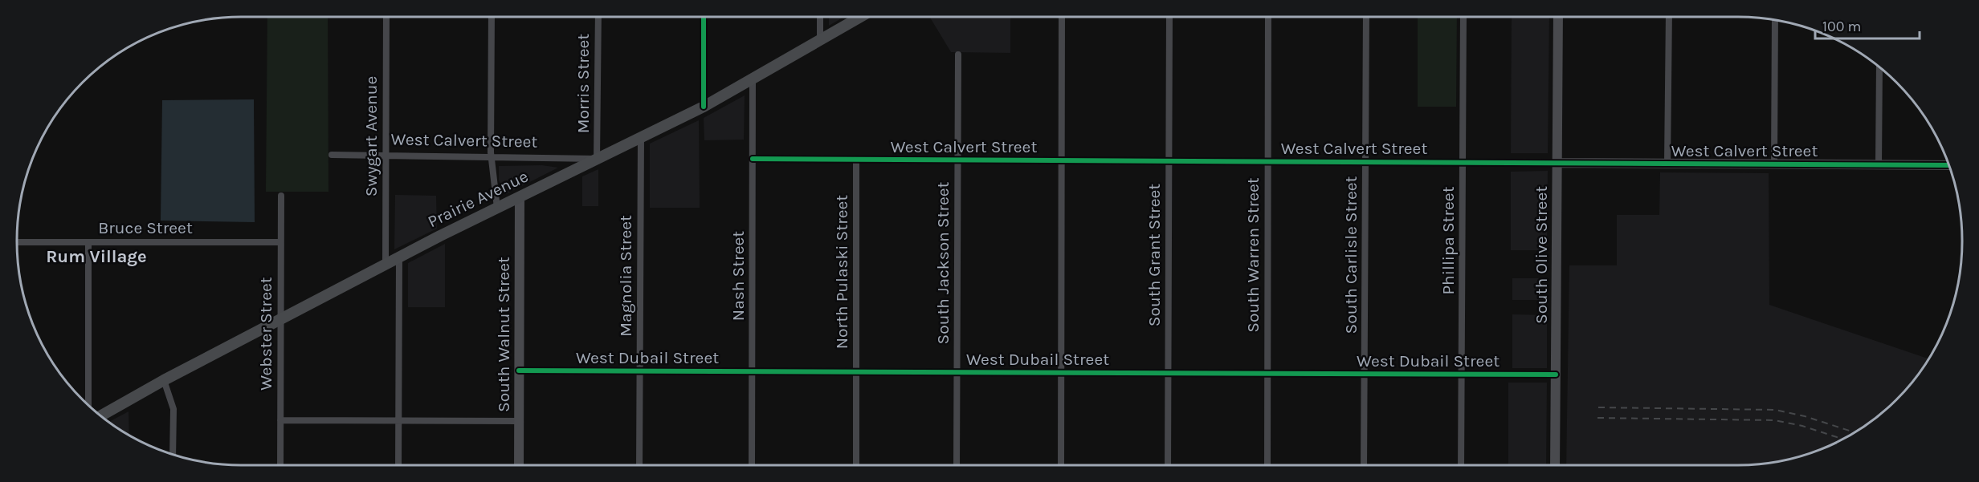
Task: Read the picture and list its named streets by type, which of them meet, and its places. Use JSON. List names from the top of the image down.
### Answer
{
  "streets": {
    "main road": ["Prairie Avenue"],
    "street": [
      "Morris Street",
      "Swygart Avenue",
      "West Calvert Street",
      "Bruce Street",
      "Phillipa Street",
      "South Grant Street",
      "South Warren Street",
      "South Carlisle Street",
      "South Olive Street",
      "South Jackson Street",
      "North Pulaski Street",
      "Magnolia Street",
      "Nash Street",
      "Webster Street",
      "South Walnut Street",
      "West Dubail Street"
    ]
  },
  "crossings": [
    ["Morris Street", "West Calvert Street"],
    ["Morris Street", "Prairie Avenue"],
    ["Swygart Avenue", "West Calvert Street"],
    ["Swygart Avenue", "Prairie Avenue"],
    ["West Calvert Street", "Prairie Avenue"],
    ["West Calvert Street", "Phillipa Street"],
    ["West Calvert Street", "South Grant Street"],
    ["West Calvert Street", "South Warren Street"],
    ["West Calvert Street", "South Carlisle Street"],
    ["West Calvert Street", "South Olive Street"],
    ["West Calvert Street", "South Jackson Street"],
    ["West Calvert Street", "North Pulaski Street"],
    ["West Calvert Street", "Nash Street"],
    ["Prairie Avenue", "Magnolia Street"],
    ["Prairie Avenue", "Nash Street"],
    ["Prairie Avenue", "Webster Street"],
    ["Prairie Avenue", "South Walnut Street"],
    ["Bruce Street", "Webster Street"],
    ["Phillipa Street", "West Dubail Street"],
    ["South Grant Street", "West Dubail Street"],
    ["South Warren Street", "West Dubail Street"],
    ["South Carlisle Street", "West Dubail Street"],
    ["South Olive Street", "West Dubail Street"],
    ["South Jackson Street", "West Dubail Street"],
    ["North Pulaski Street", "West Dubail Street"],
    ["Magnolia Street", "West Dubail Street"],
    ["Nash Street", "West Dubail Street"],
    ["South Walnut Street", "West Dubail Street"]
  ],
  "districts": ["Rum Village"],
  "scale_bar": "100 m"
}
